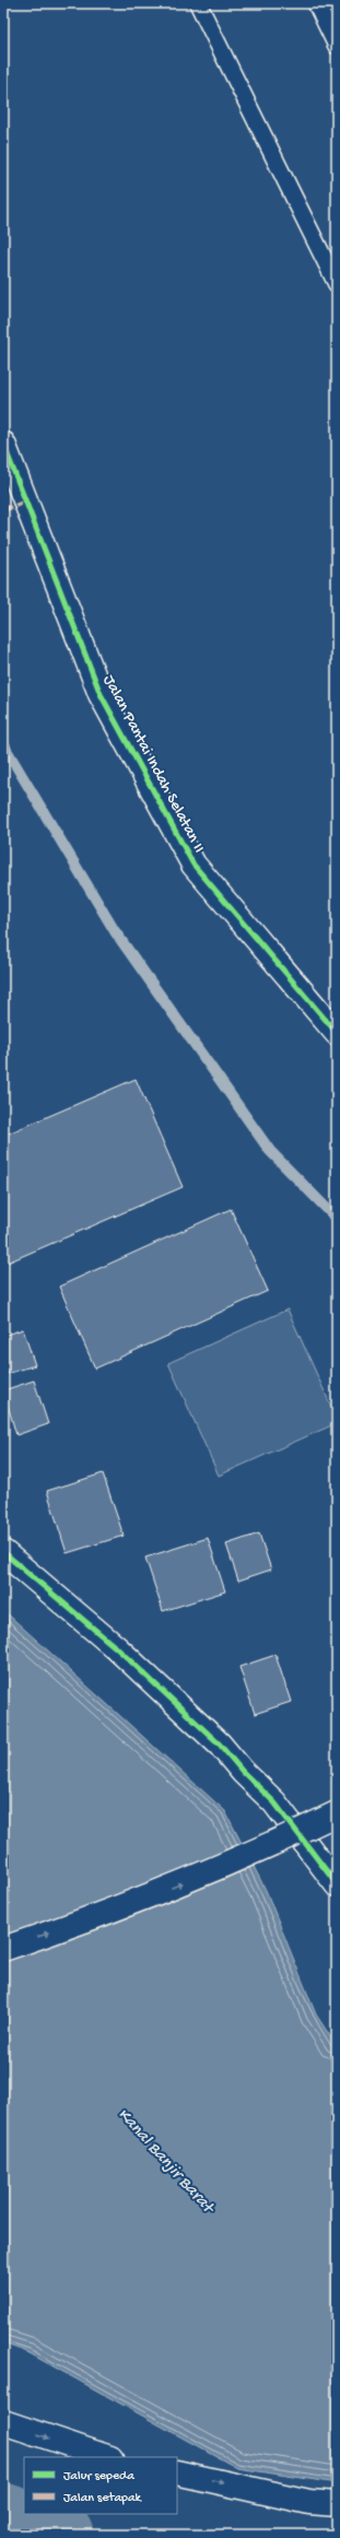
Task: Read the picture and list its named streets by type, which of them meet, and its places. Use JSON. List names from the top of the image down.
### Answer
{
  "streets": {
    "main road": ["Jalan Pantai Indah Selatan II"]
  },
  "water": ["Kanal Banjir Barat"],
  "legend": ["Jalur sepeda", "Jalan setapak"]
}
